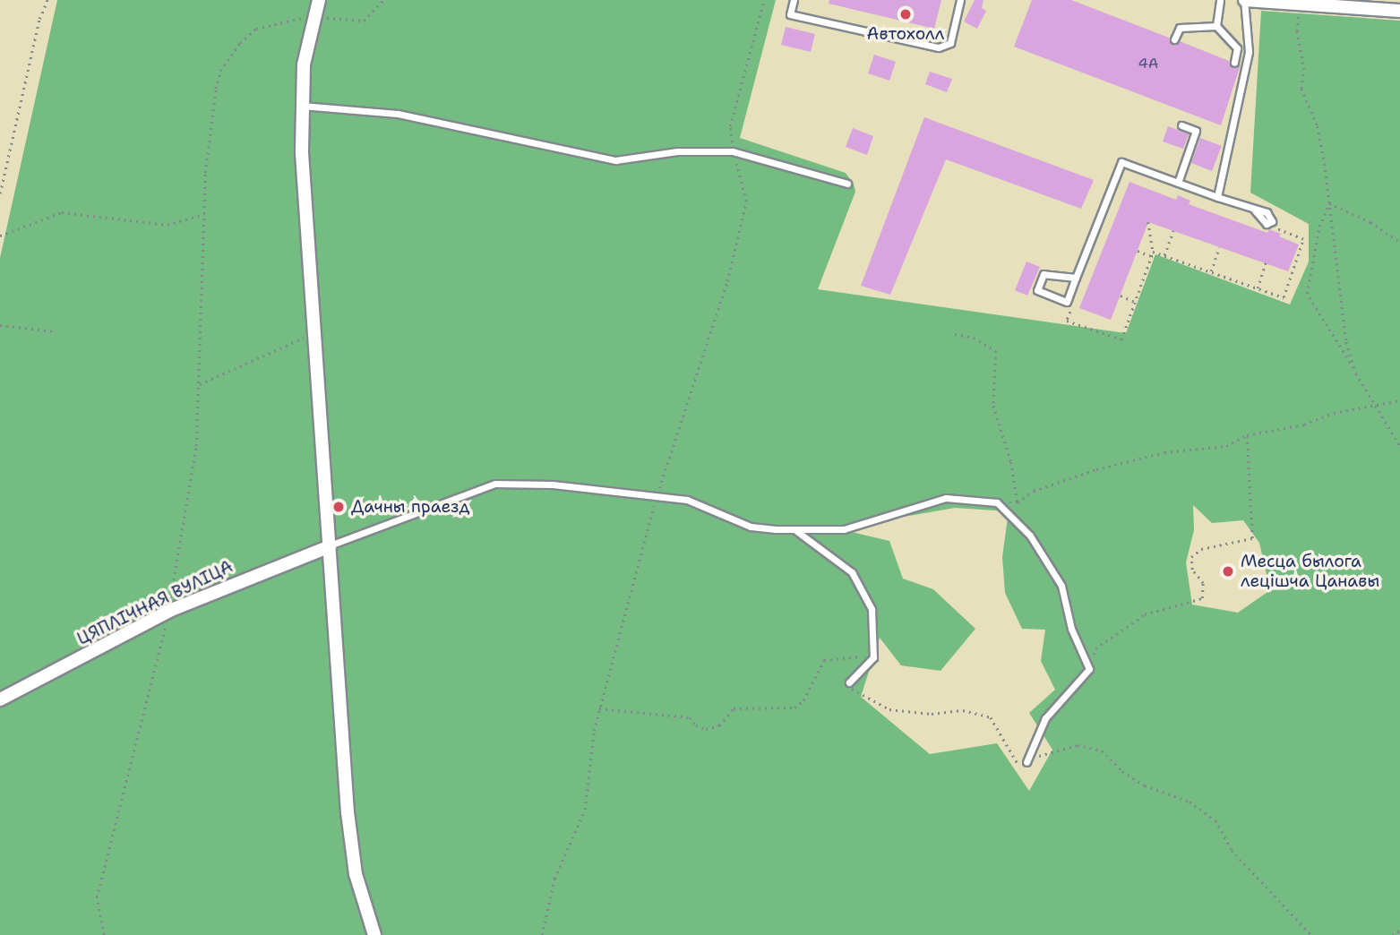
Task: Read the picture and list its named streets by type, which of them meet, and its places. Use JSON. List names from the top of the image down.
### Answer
{
  "streets": {
    "street": ["ЦЯПЛІЧНАЯ ВУЛІЦА"]
  },
  "places": ["Автохолл", "Дачны праезд", "Месца былога лецішча Цанавы"],
  "house_numbers": ["4А"]
}
